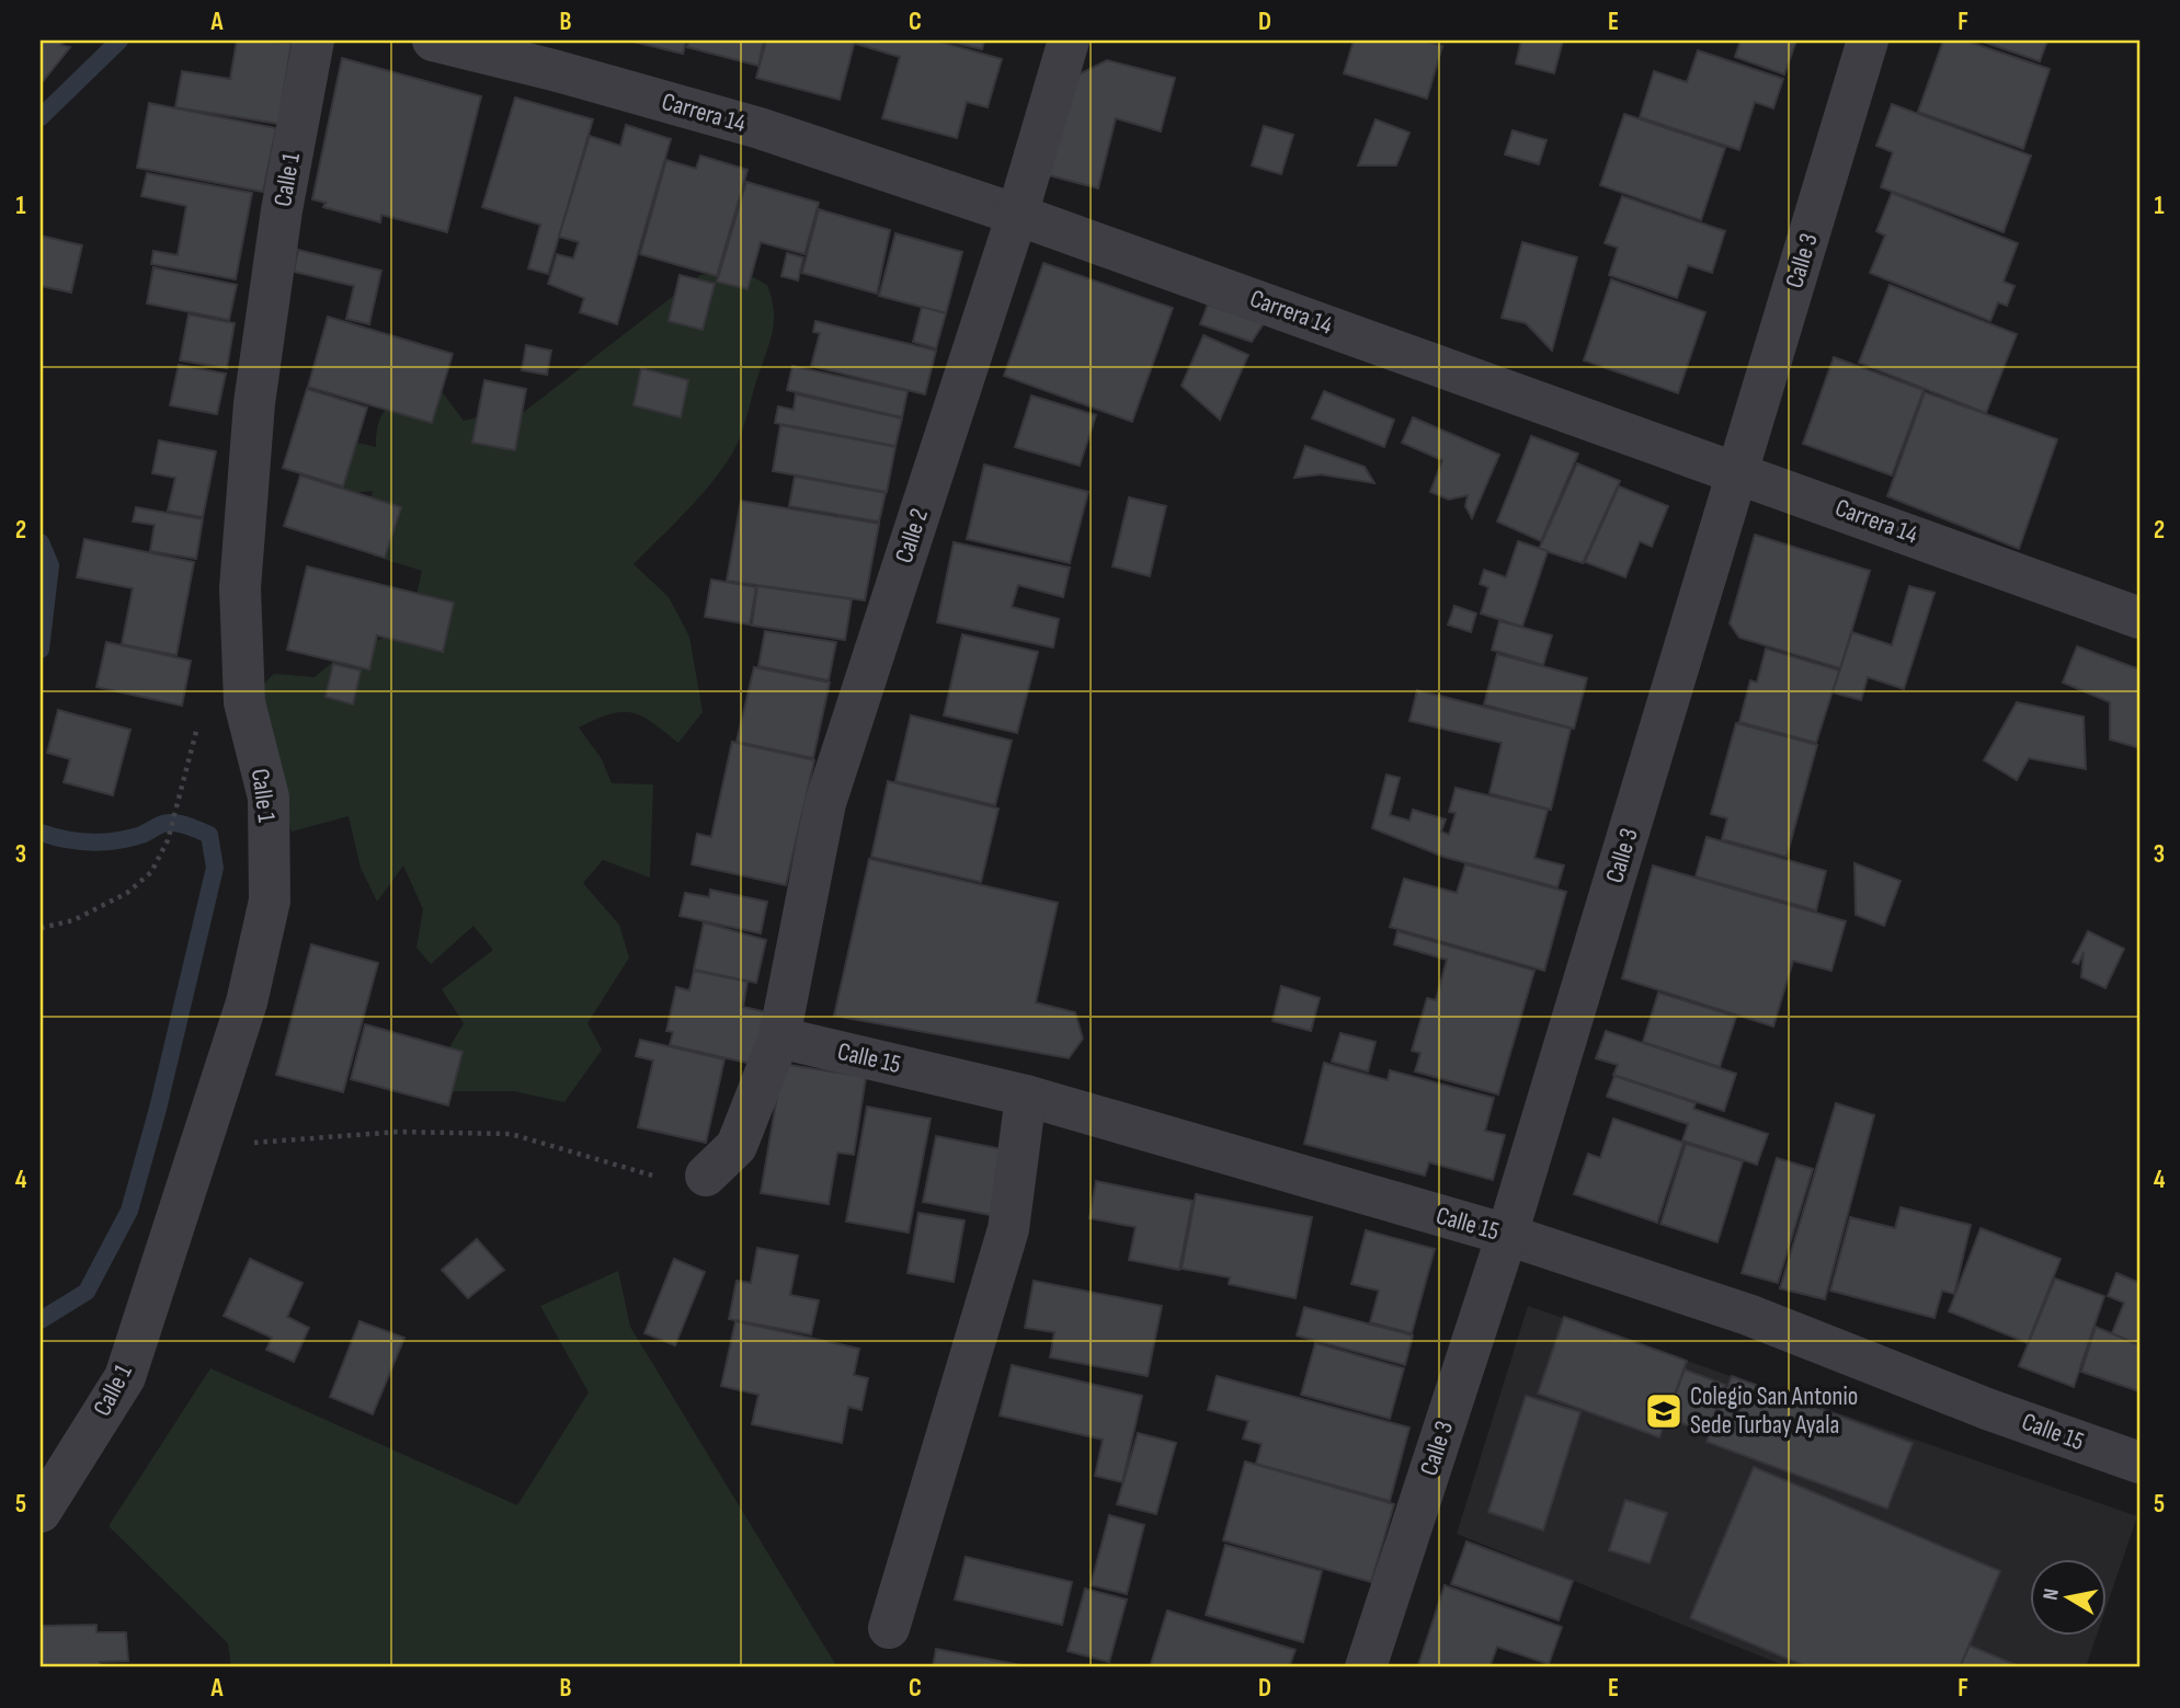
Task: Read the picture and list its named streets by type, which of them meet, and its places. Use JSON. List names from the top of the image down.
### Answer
{
  "streets": {
    "street": [
      "Carrera 14",
      "Calle 1",
      "Calle 3",
      "Calle 2",
      "Calle 15"
    ]
  },
  "crossings": [
    ["Carrera 14", "Calle 3"],
    ["Carrera 14", "Calle 2"],
    ["Calle 3", "Calle 15"],
    ["Calle 2", "Calle 15"]
  ],
  "places": {
    "school or university": ["Colegio San Antonio Sede Turbay Ayala"]
  },
  "north": "left",
  "grid": {
    "columns": [
      "A",
      "B",
      "C",
      "D",
      "E",
      "F"
    ],
    "rows": [
      "1",
      "2",
      "3",
      "4",
      "5"
    ]
  }
}
